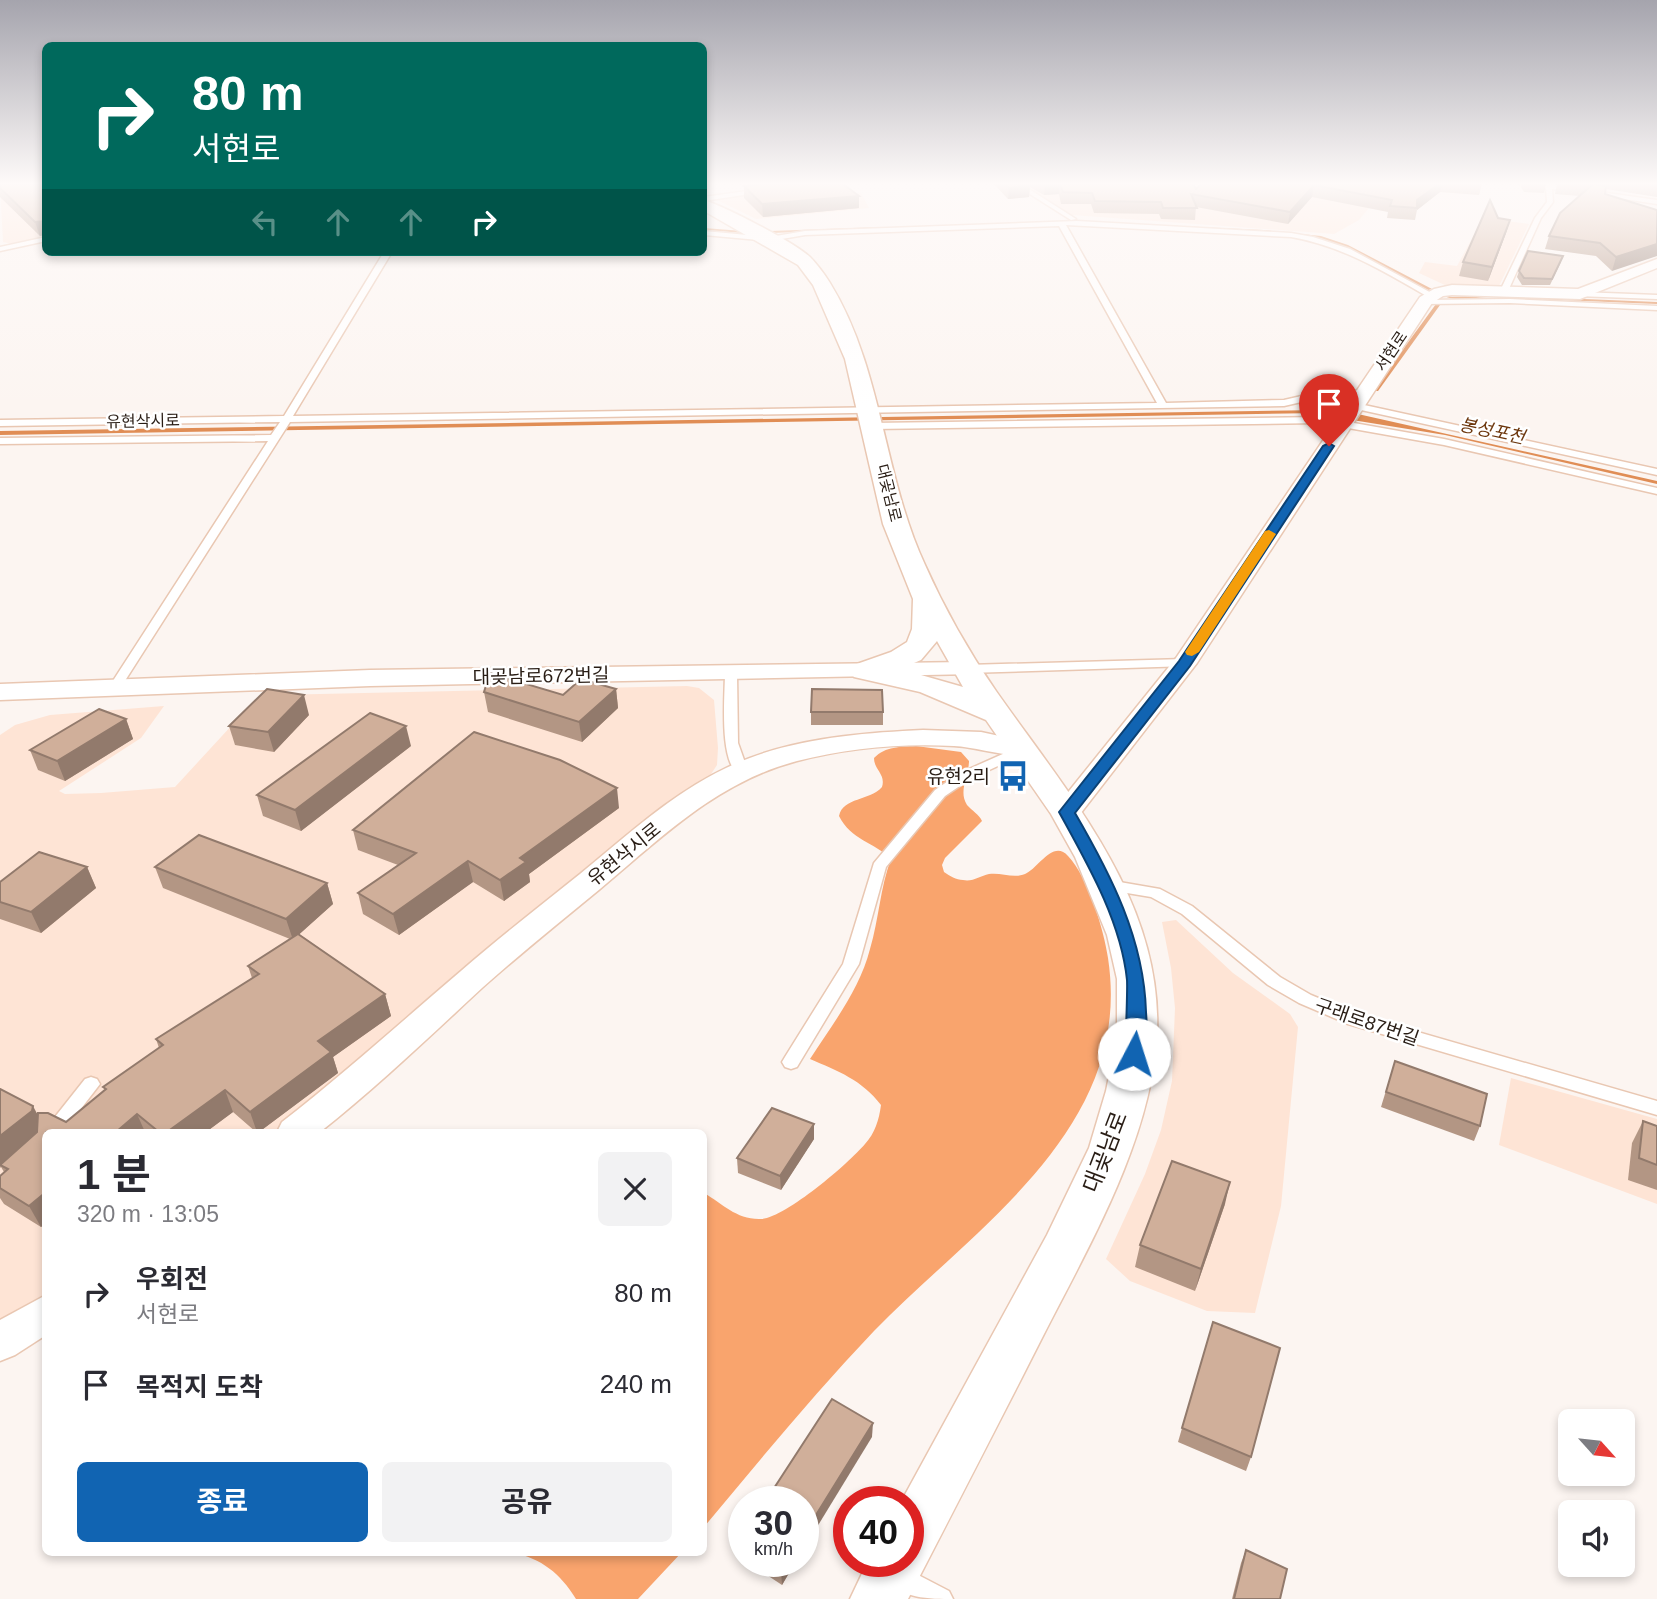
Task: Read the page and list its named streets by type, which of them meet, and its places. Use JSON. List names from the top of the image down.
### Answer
{
  "streets": {
    "street": [
      "서현로",
      "유현삭시로",
      "대곶남로",
      "대곶남로672번길"
    ],
    "lane": ["구래로87번길"]
  },
  "crossings": [
    ["서현로", "대곶남로"],
    ["유현삭시로", "대곶남로"],
    ["대곶남로", "대곶남로672번길"],
    ["대곶남로", "구래로87번길"]
  ],
  "water": ["봉성포천"],
  "places": {
    "bus stop": ["유현2리"]
  },
  "north": "bottom right",
  "page": {
    "turn": ["80 m", "서현로"],
    "heading": ["1 분", "320 m · 13:05"],
    "list": [
      {
        "name": "우회전",
        "note": "서현로",
        "value": "80 m"
      },
      {
        "name": "목적지 도착",
        "value": "240 m"
      }
    ],
    "buttons": ["종료", "공유"],
    "speed": "30 km/h",
    "limit": "40"
  }
}
